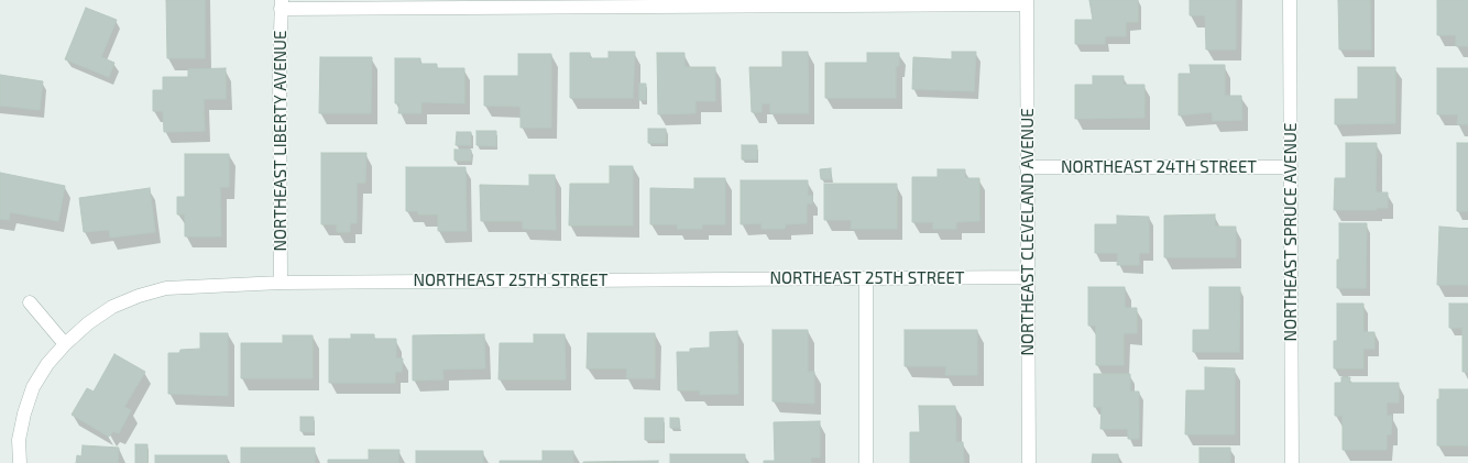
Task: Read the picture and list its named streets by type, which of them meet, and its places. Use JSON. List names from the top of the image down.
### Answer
{
  "streets": {
    "street": [
      "NORTHEAST LIBERTY AVENUE",
      "NORTHEAST 24TH STREET",
      "NORTHEAST CLEVELAND AVENUE",
      "NORTHEAST SPRUCE AVENUE",
      "NORTHEAST 25TH STREET"
    ]
  },
  "crossings": [
    ["NORTHEAST LIBERTY AVENUE", "NORTHEAST 25TH STREET"],
    ["NORTHEAST 24TH STREET", "NORTHEAST CLEVELAND AVENUE"],
    ["NORTHEAST 24TH STREET", "NORTHEAST SPRUCE AVENUE"],
    ["NORTHEAST CLEVELAND AVENUE", "NORTHEAST 25TH STREET"]
  ]
}
